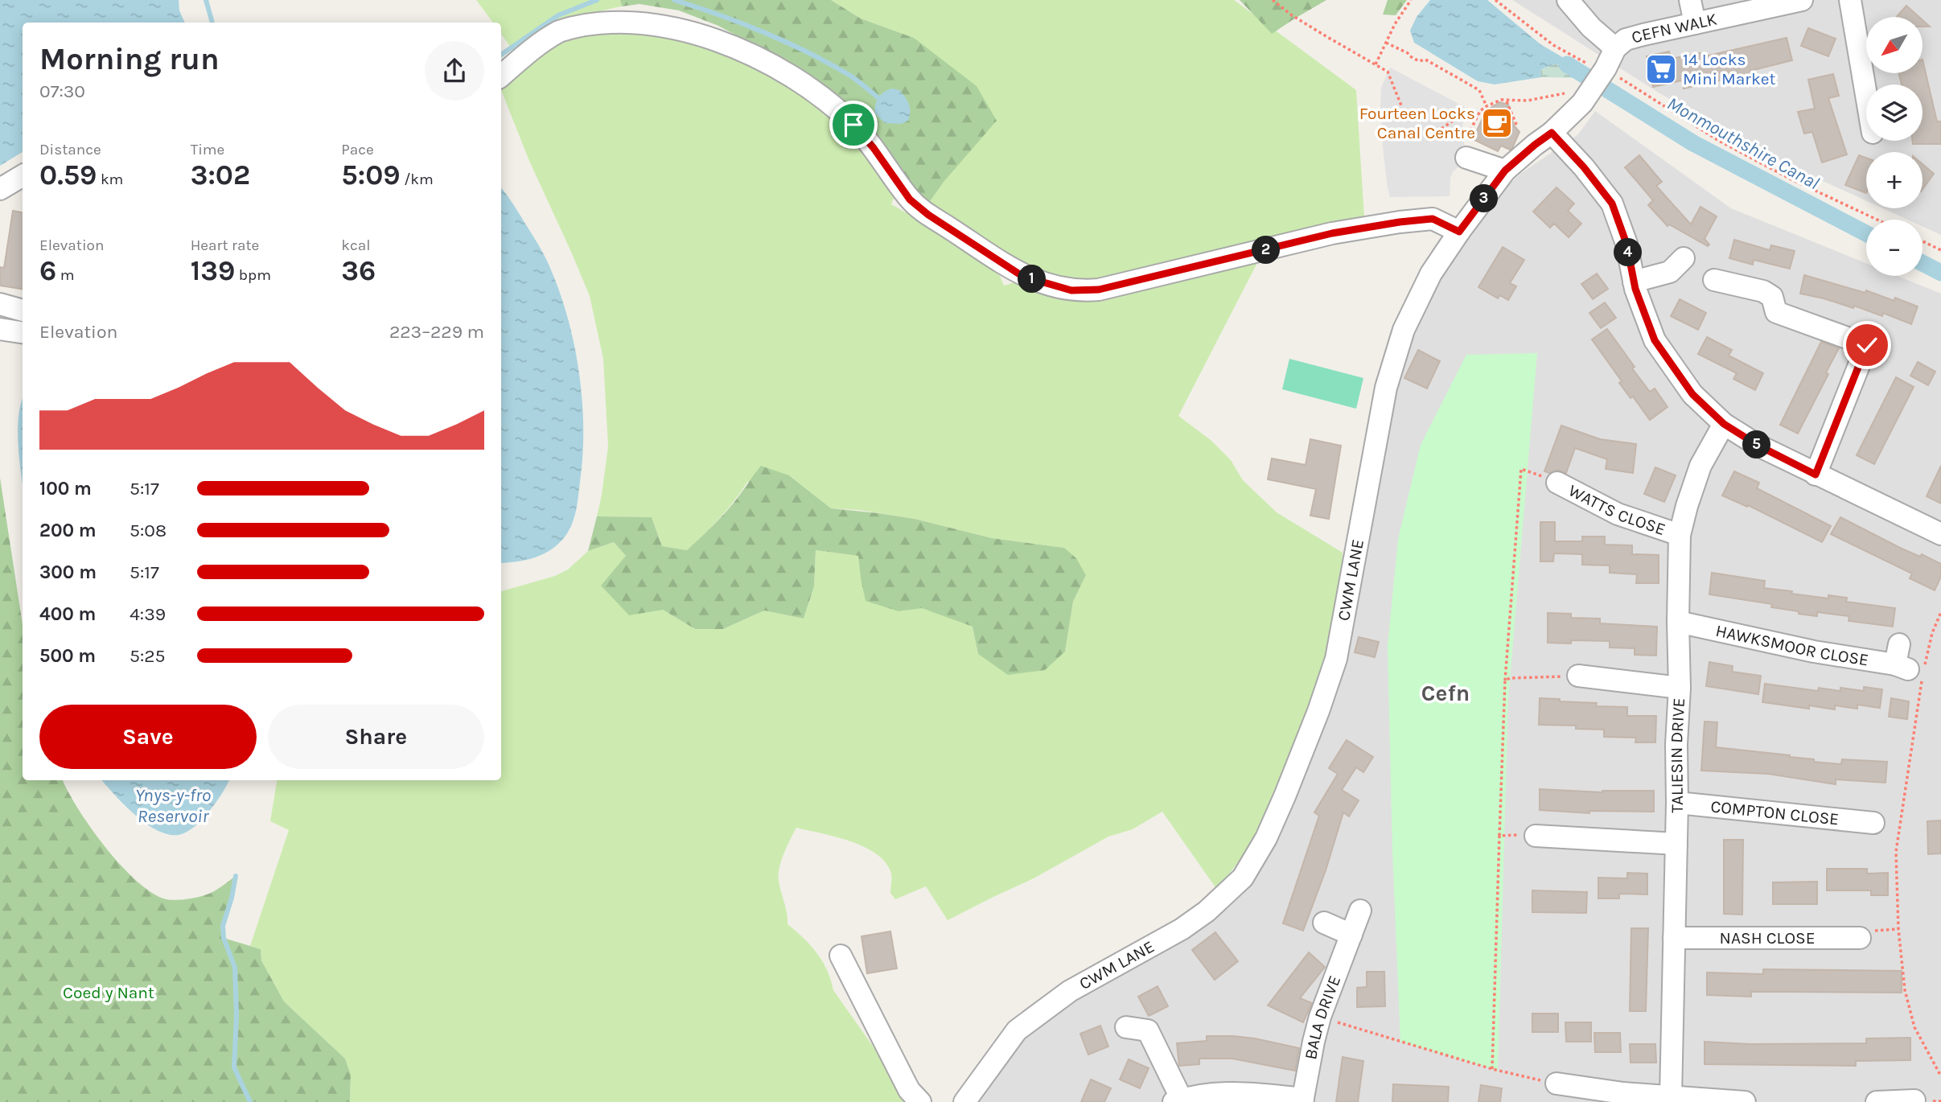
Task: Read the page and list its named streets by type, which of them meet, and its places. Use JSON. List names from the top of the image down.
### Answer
{
  "streets": {
    "street": [
      "CEFN WALK",
      "WATTS CLOSE",
      "CWM LANE",
      "HAWKSMOOR CLOSE",
      "TALIESIN DRIVE",
      "COMPTON CLOSE",
      "NASH CLOSE",
      "BALA DRIVE"
    ]
  },
  "crossings": [
    ["CEFN WALK", "CWM LANE"],
    ["WATTS CLOSE", "TALIESIN DRIVE"],
    ["HAWKSMOOR CLOSE", "TALIESIN DRIVE"],
    ["TALIESIN DRIVE", "COMPTON CLOSE"],
    ["TALIESIN DRIVE", "NASH CLOSE"]
  ],
  "districts": ["Cefn"],
  "water": ["Monmouthshire Canal", "Ynys-y-fro Reservoir"],
  "parks": ["Coed y Nant"],
  "places": {
    "supermarket": ["14 Locks Mini Market"],
    "cafe": ["Fourteen Locks Canal Centre"]
  },
  "north": "bottom left",
  "page": {
    "map_buttons": ["+", "−"],
    "heading": ["Morning run", "07:30"],
    "stats": [
      ["Distance", "0.59 km"],
      ["Time", "3:02"],
      ["Pace", "5:09 /km"],
      ["Elevation", "6 m"],
      ["Heart rate", "139 bpm"],
      ["kcal", "36"]
    ],
    "pins": [
      "3",
      "2",
      "4",
      "1",
      "5"
    ],
    "chart": ["Elevation", "223–229 m"],
    "list": [
      {
        "name": "100 m",
        "note": "5:17"
      },
      {
        "name": "200 m",
        "note": "5:08"
      },
      {
        "name": "300 m",
        "note": "5:17"
      },
      {
        "name": "400 m",
        "note": "4:39"
      },
      {
        "name": "500 m",
        "note": "5:25"
      }
    ],
    "buttons": ["Save", "Share"]
  }
}
